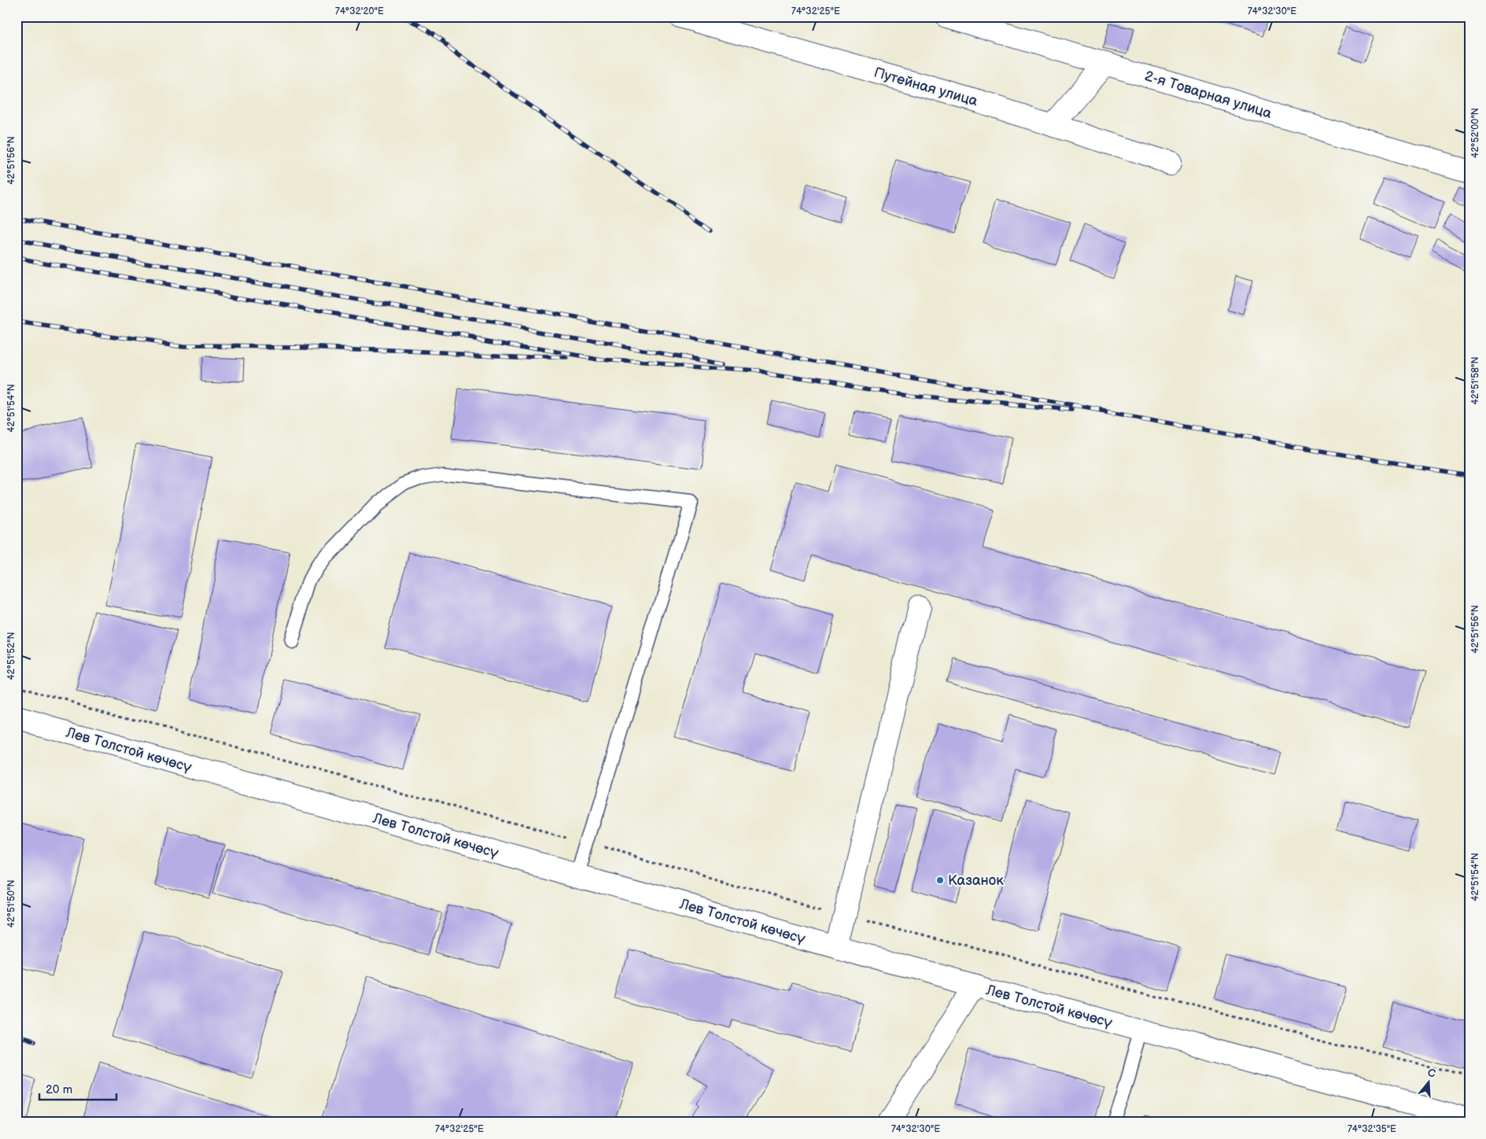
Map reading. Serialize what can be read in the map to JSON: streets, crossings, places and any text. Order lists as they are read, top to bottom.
{
  "streets": {
    "street": ["Путейная улица", "2-я Товарная улица", "Лев Толстой көчөсү"]
  },
  "places": ["Казанок"],
  "scale_bar": "20 m",
  "north": "top",
  "coordinates": [
    "74°32'20\"E",
    "74°32'25\"E",
    "74°32'30\"E",
    "42°52'00\"N",
    "42°51'56\"N",
    "42°51'58\"N",
    "42°51'54\"N",
    "42°51'52\"N",
    "42°51'50\"N",
    "74°32'35\"E"
  ]
}
